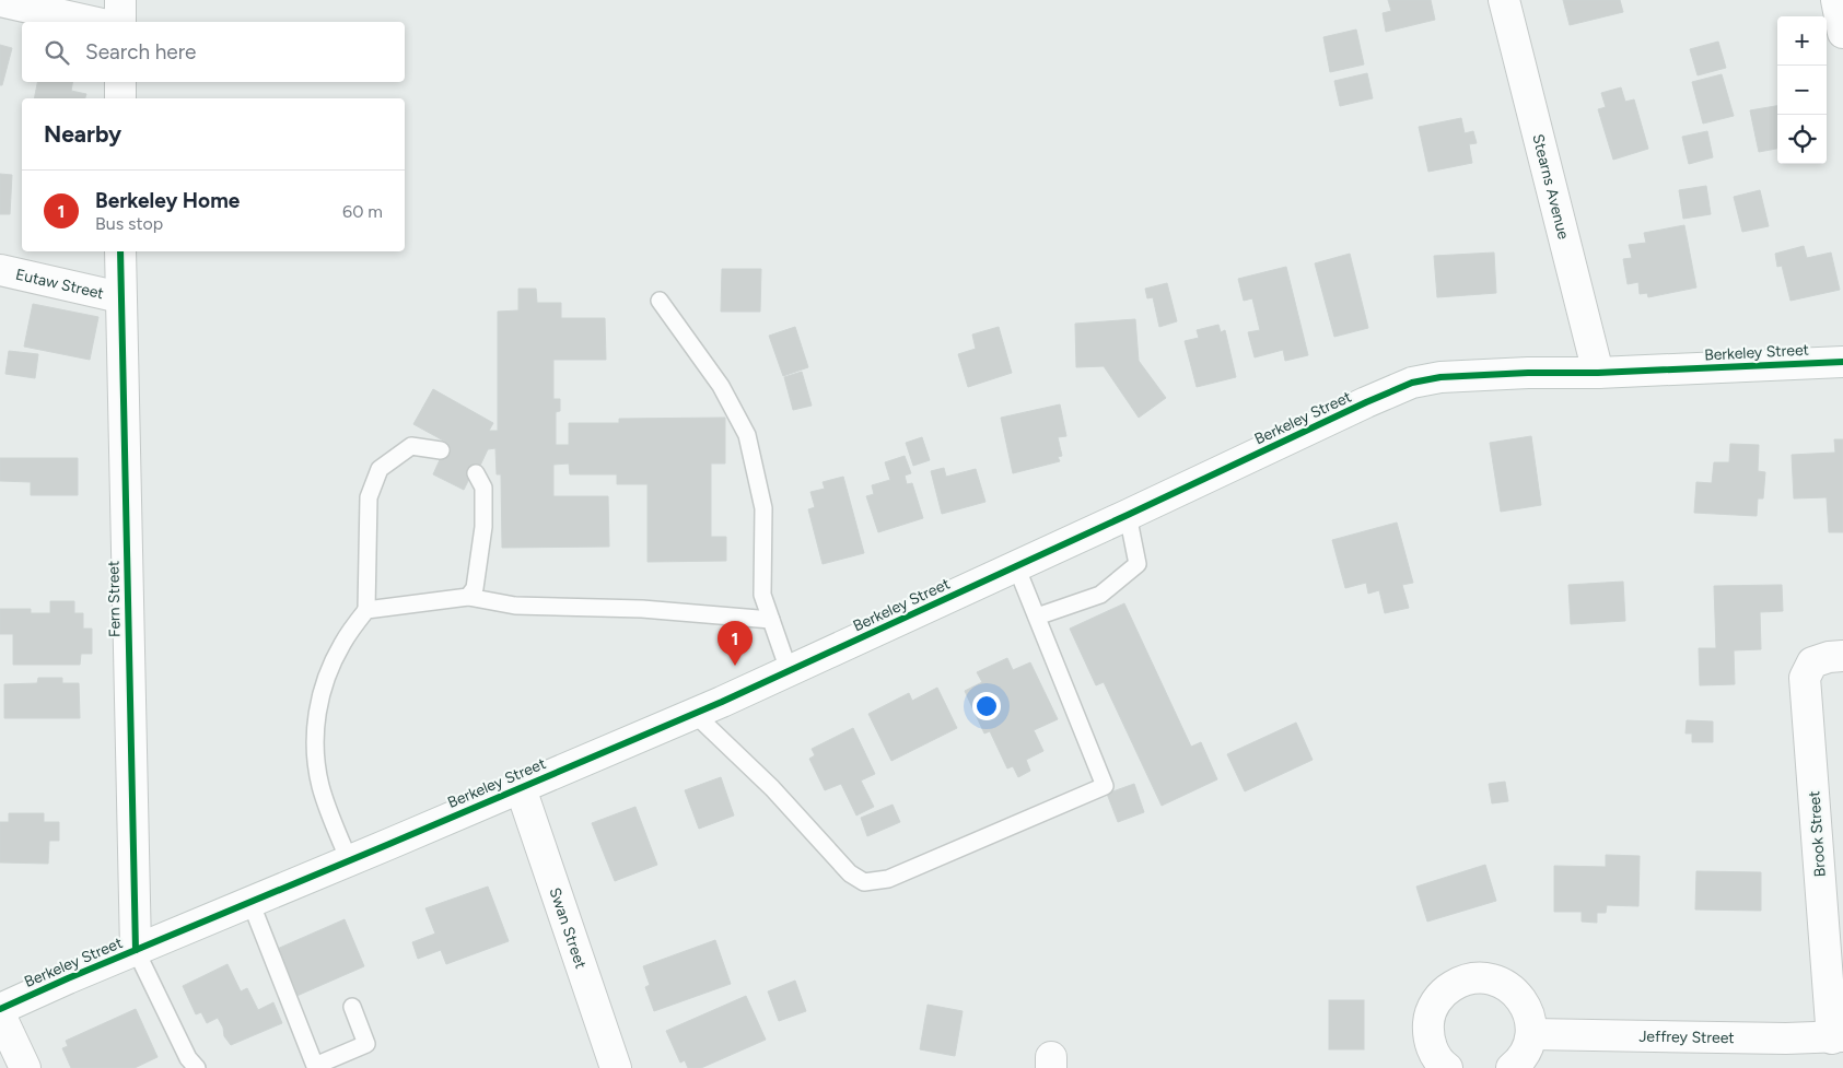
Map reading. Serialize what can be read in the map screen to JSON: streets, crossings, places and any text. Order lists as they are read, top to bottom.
{
  "streets": {
    "street": [
      "Stearns Avenue",
      "Eutaw Street",
      "Berkeley Street",
      "Fern Street",
      "Brook Street",
      "Swan Street",
      "Jeffrey Street"
    ]
  },
  "crossings": [
    ["Stearns Avenue", "Berkeley Street"],
    ["Eutaw Street", "Fern Street"],
    ["Berkeley Street", "Fern Street"],
    ["Berkeley Street", "Swan Street"],
    ["Brook Street", "Jeffrey Street"]
  ],
  "page": {
    "map_buttons": ["+", "−"],
    "search": "Search here",
    "heading": "Nearby",
    "list": [
      {
        "mark": "1",
        "name": "Berkeley Home",
        "note": "Bus stop",
        "value": "60 m"
      }
    ],
    "pins": "1"
  }
}
